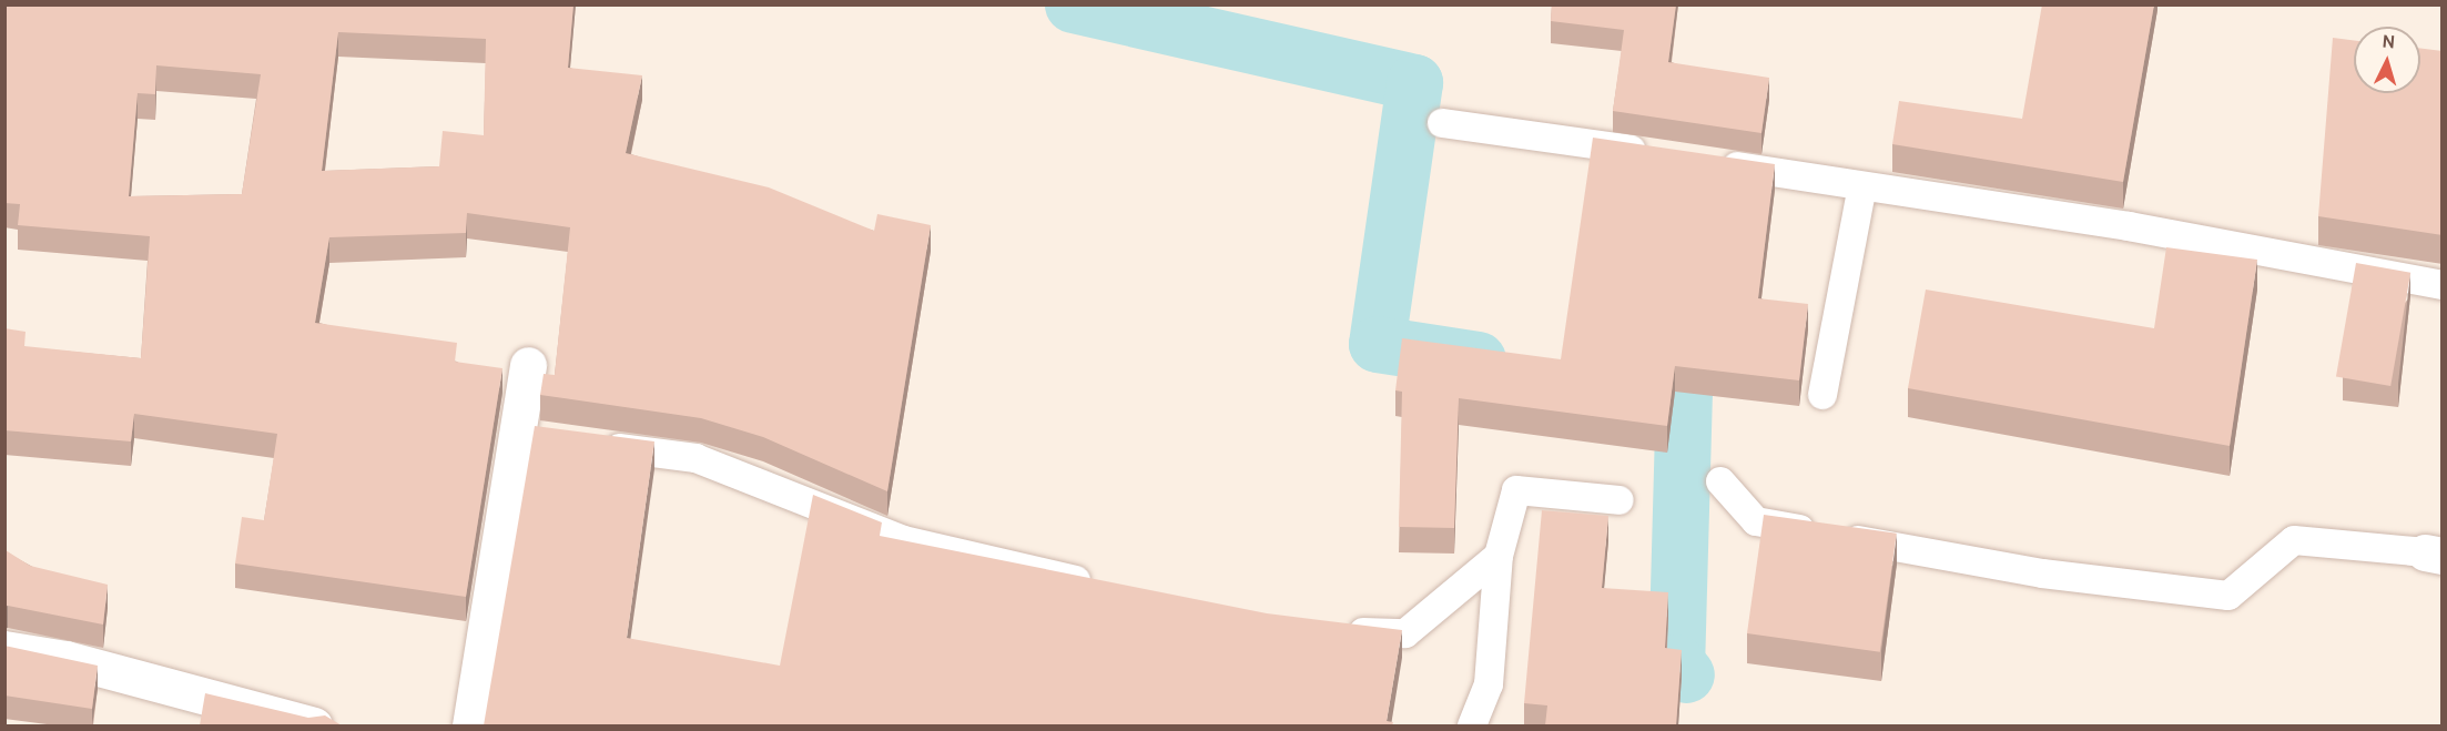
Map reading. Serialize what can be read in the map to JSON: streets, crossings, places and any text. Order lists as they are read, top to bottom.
{
  "north": "top"
}
